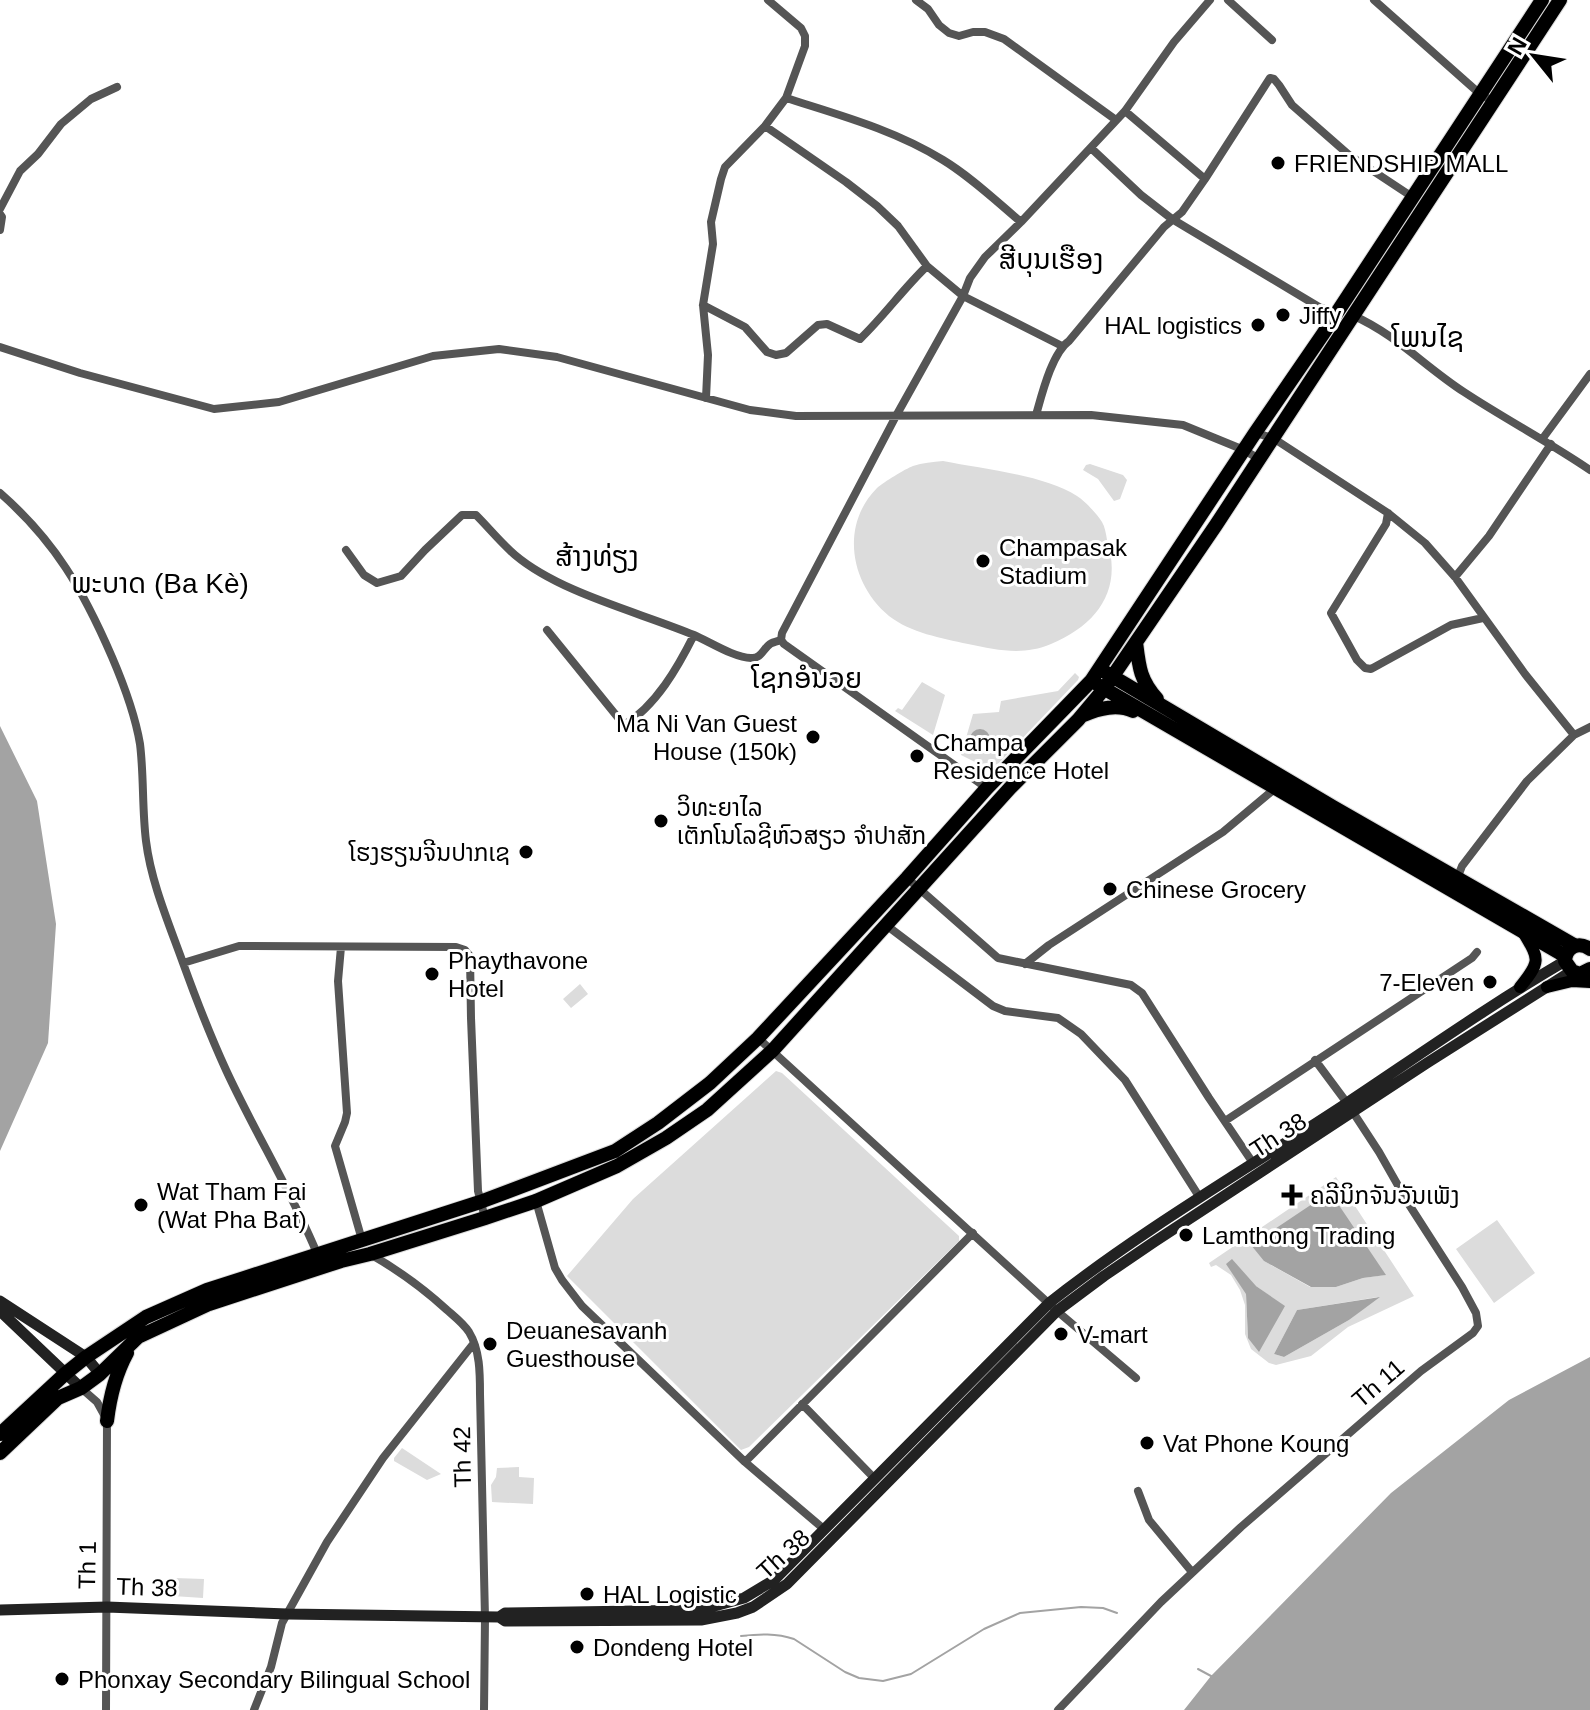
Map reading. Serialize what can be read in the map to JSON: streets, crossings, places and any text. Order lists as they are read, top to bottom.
{
  "streets": {
    "street": [
      "Th 38",
      "Th 11",
      "Th 42",
      "Th 1"
    ]
  },
  "crossings": [
    ["Th 38", "Th 11"],
    ["Th 38", "Th 42"],
    ["Th 38", "Th 1"]
  ],
  "districts": [
    "ສີບຸນເຮືອງ",
    "ໂພນໄຊ",
    "ສ້າງທ່ຽງ",
    "ພະບາດ (Ba Kè)",
    "ໂຊກອໍນວຍ"
  ],
  "places": {
    "other": [
      "FRIENDSHIP MALL",
      "Jiffy",
      "HAL logistics",
      "Champasak Stadium",
      "Ma Ni Van Guest House (150k)",
      "Champa Residence Hotel",
      "ວິທະຍາໄລ ເຕັກໂນໂລຊີຫົວສຽວ ຈຳປາສັກ",
      "ໂຮງຮຽນຈີນປາກເຊ",
      "Chinese Grocery",
      "Phaythavone Hotel",
      "7-Eleven",
      "Wat Tham Fai (Wat Pha Bat)",
      "Lamthong Trading",
      "V-mart",
      "Deuanesavanh Guesthouse",
      "Vat Phone Koung",
      "HAL Logistic",
      "Dondeng Hotel",
      "Phonxay Secondary Bilingual School"
    ],
    "health": ["ຄລີນິກຈັນວັນເພັງ"]
  },
  "north": "top left"
}
